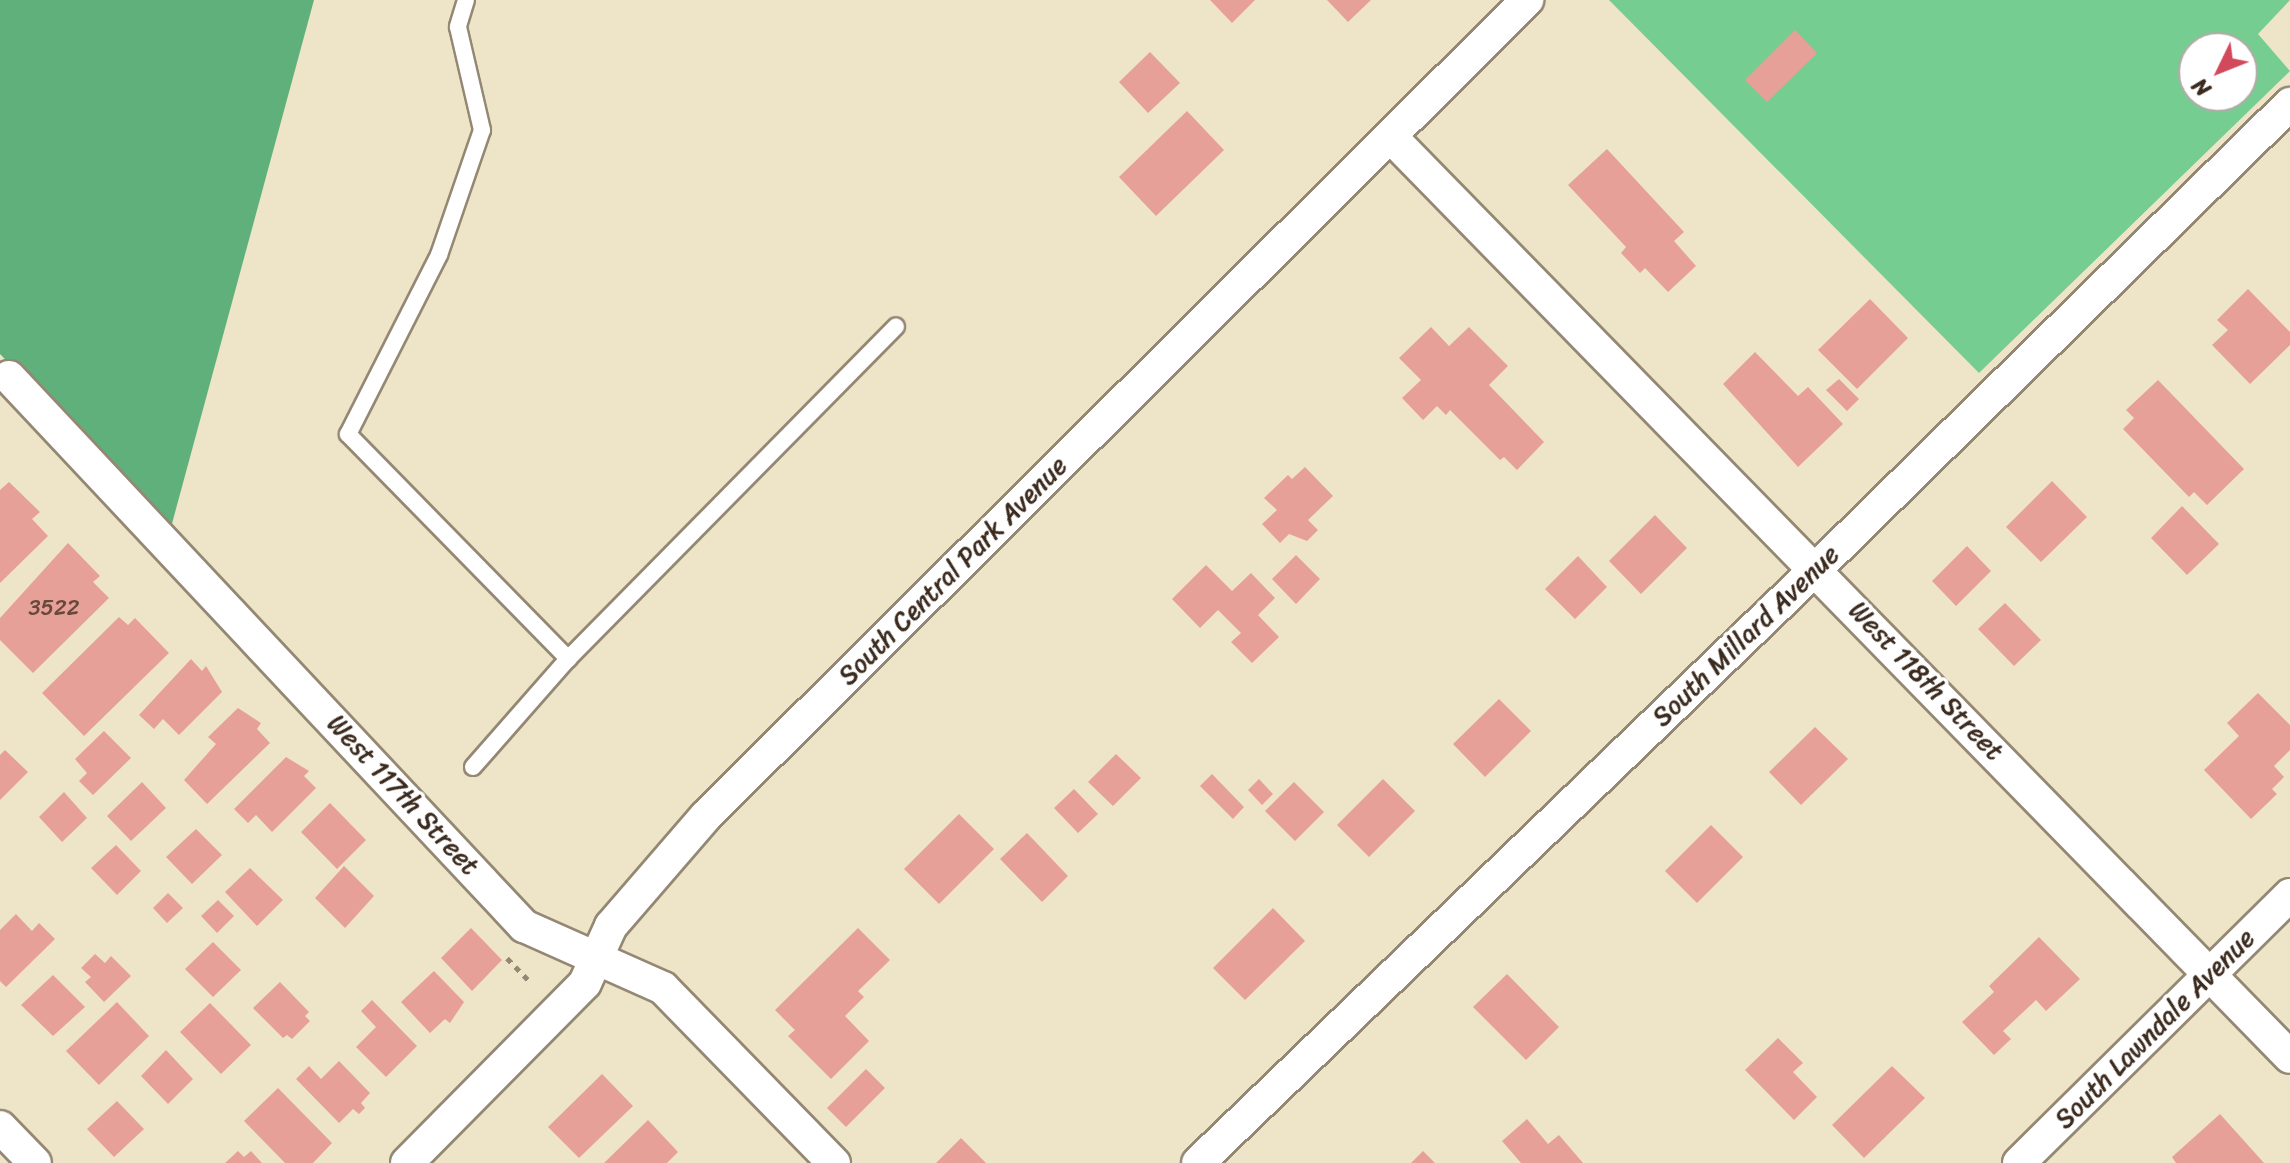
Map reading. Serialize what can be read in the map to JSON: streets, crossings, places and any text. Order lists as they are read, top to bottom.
{
  "streets": {
    "street": [
      "South Central Park Avenue",
      "South Millard Avenue",
      "West 118th Street",
      "West 117th Street",
      "South Lawndale Avenue"
    ]
  },
  "crossings": [
    ["South Central Park Avenue", "West 118th Street"],
    ["South Central Park Avenue", "West 117th Street"],
    ["South Millard Avenue", "West 118th Street"],
    ["West 118th Street", "South Lawndale Avenue"]
  ],
  "house_numbers": ["3522"],
  "north": "bottom left"
}
